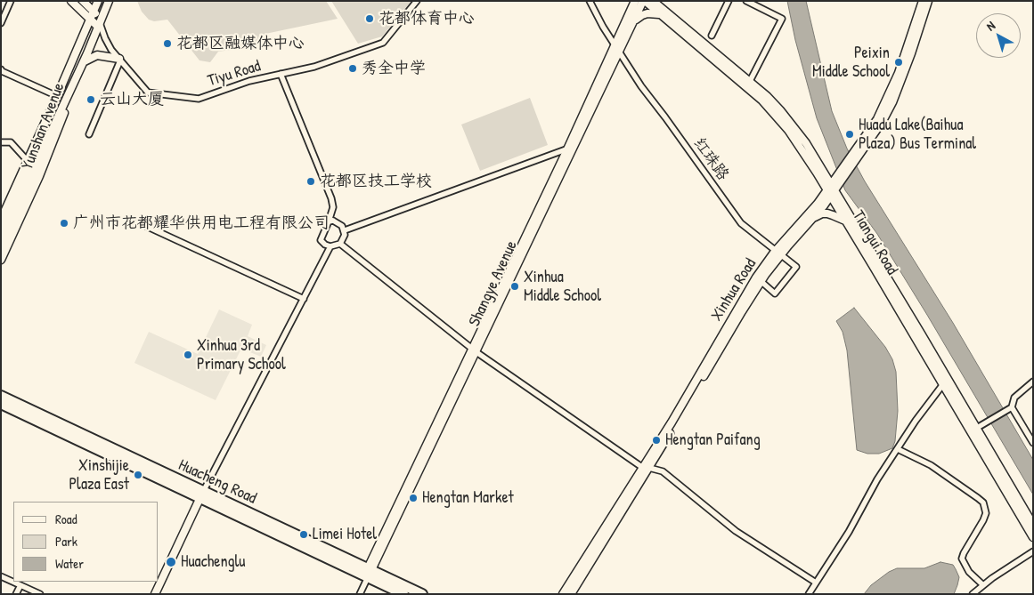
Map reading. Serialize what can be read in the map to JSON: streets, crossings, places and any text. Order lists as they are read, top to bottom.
{
  "streets": {
    "highway": ["Huacheng Road"],
    "main road": [
      "Yunshan Avenue",
      "Tiangui Road",
      "Shangye Avenue",
      "Xinhua Road"
    ],
    "street": ["Tiyu Road", "红珠路"]
  },
  "crossings": [
    ["Tiyu Road", "Yunshan Avenue"],
    ["红珠路", "Shangye Avenue"],
    ["红珠路", "Xinhua Road"],
    ["Tiangui Road", "Shangye Avenue"],
    ["Tiangui Road", "Xinhua Road"],
    ["Shangye Avenue", "Huacheng Road"]
  ],
  "places": [
    "花都体育中心",
    "花都区融媒体中心",
    "Peixin Middle School",
    "秀全中学",
    "云山大厦",
    "Huadu Lake(Baihua Plaza) Bus Terminal",
    "花都区技工学校",
    "广州市花都耀华供用电工程有限公司",
    "Xinhua Middle School",
    "Xinhua 3rd Primary School",
    "Hengtan Paifang",
    "Xinshijie Plaza East",
    "Hengtan Market",
    "Limei Hotel",
    "Huachenglu"
  ],
  "legend": ["Road", "Park", "Water"],
  "north": "top left"
}
